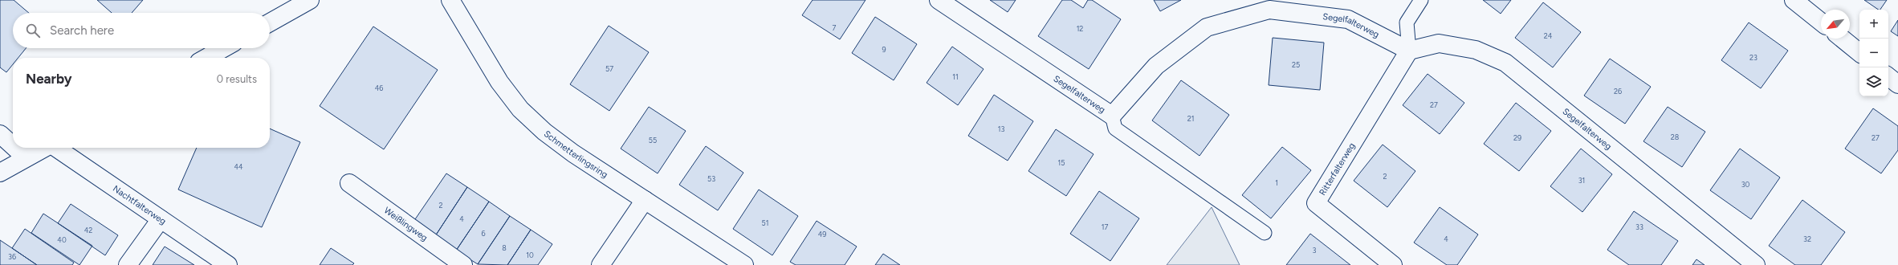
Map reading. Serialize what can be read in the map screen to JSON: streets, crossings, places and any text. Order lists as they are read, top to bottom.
{
  "streets": {
    "street": [
      "Segelfalterweg",
      "Schmetterlingsring",
      "Ritterfalterweg",
      "Nachtfalterweg",
      "Weißlingweg"
    ]
  },
  "crossings": [
    ["Segelfalterweg", "Ritterfalterweg"]
  ],
  "house_numbers": [
    "7",
    "12",
    "24",
    "9",
    "23",
    "25",
    "57",
    "11",
    "46",
    "26",
    "27",
    "21",
    "13",
    "28",
    "29",
    "27",
    "55",
    "15",
    "44",
    "2",
    "53",
    "31",
    "1",
    "30",
    "2",
    "4",
    "51",
    "17",
    "33",
    "42",
    "6",
    "49",
    "4",
    "32",
    "40",
    "8",
    "3",
    "10",
    "36"
  ],
  "north": "bottom left",
  "page": {
    "map_buttons": ["+", "−"],
    "search": "Search here",
    "heading": ["Nearby", "0 results"]
  }
}
